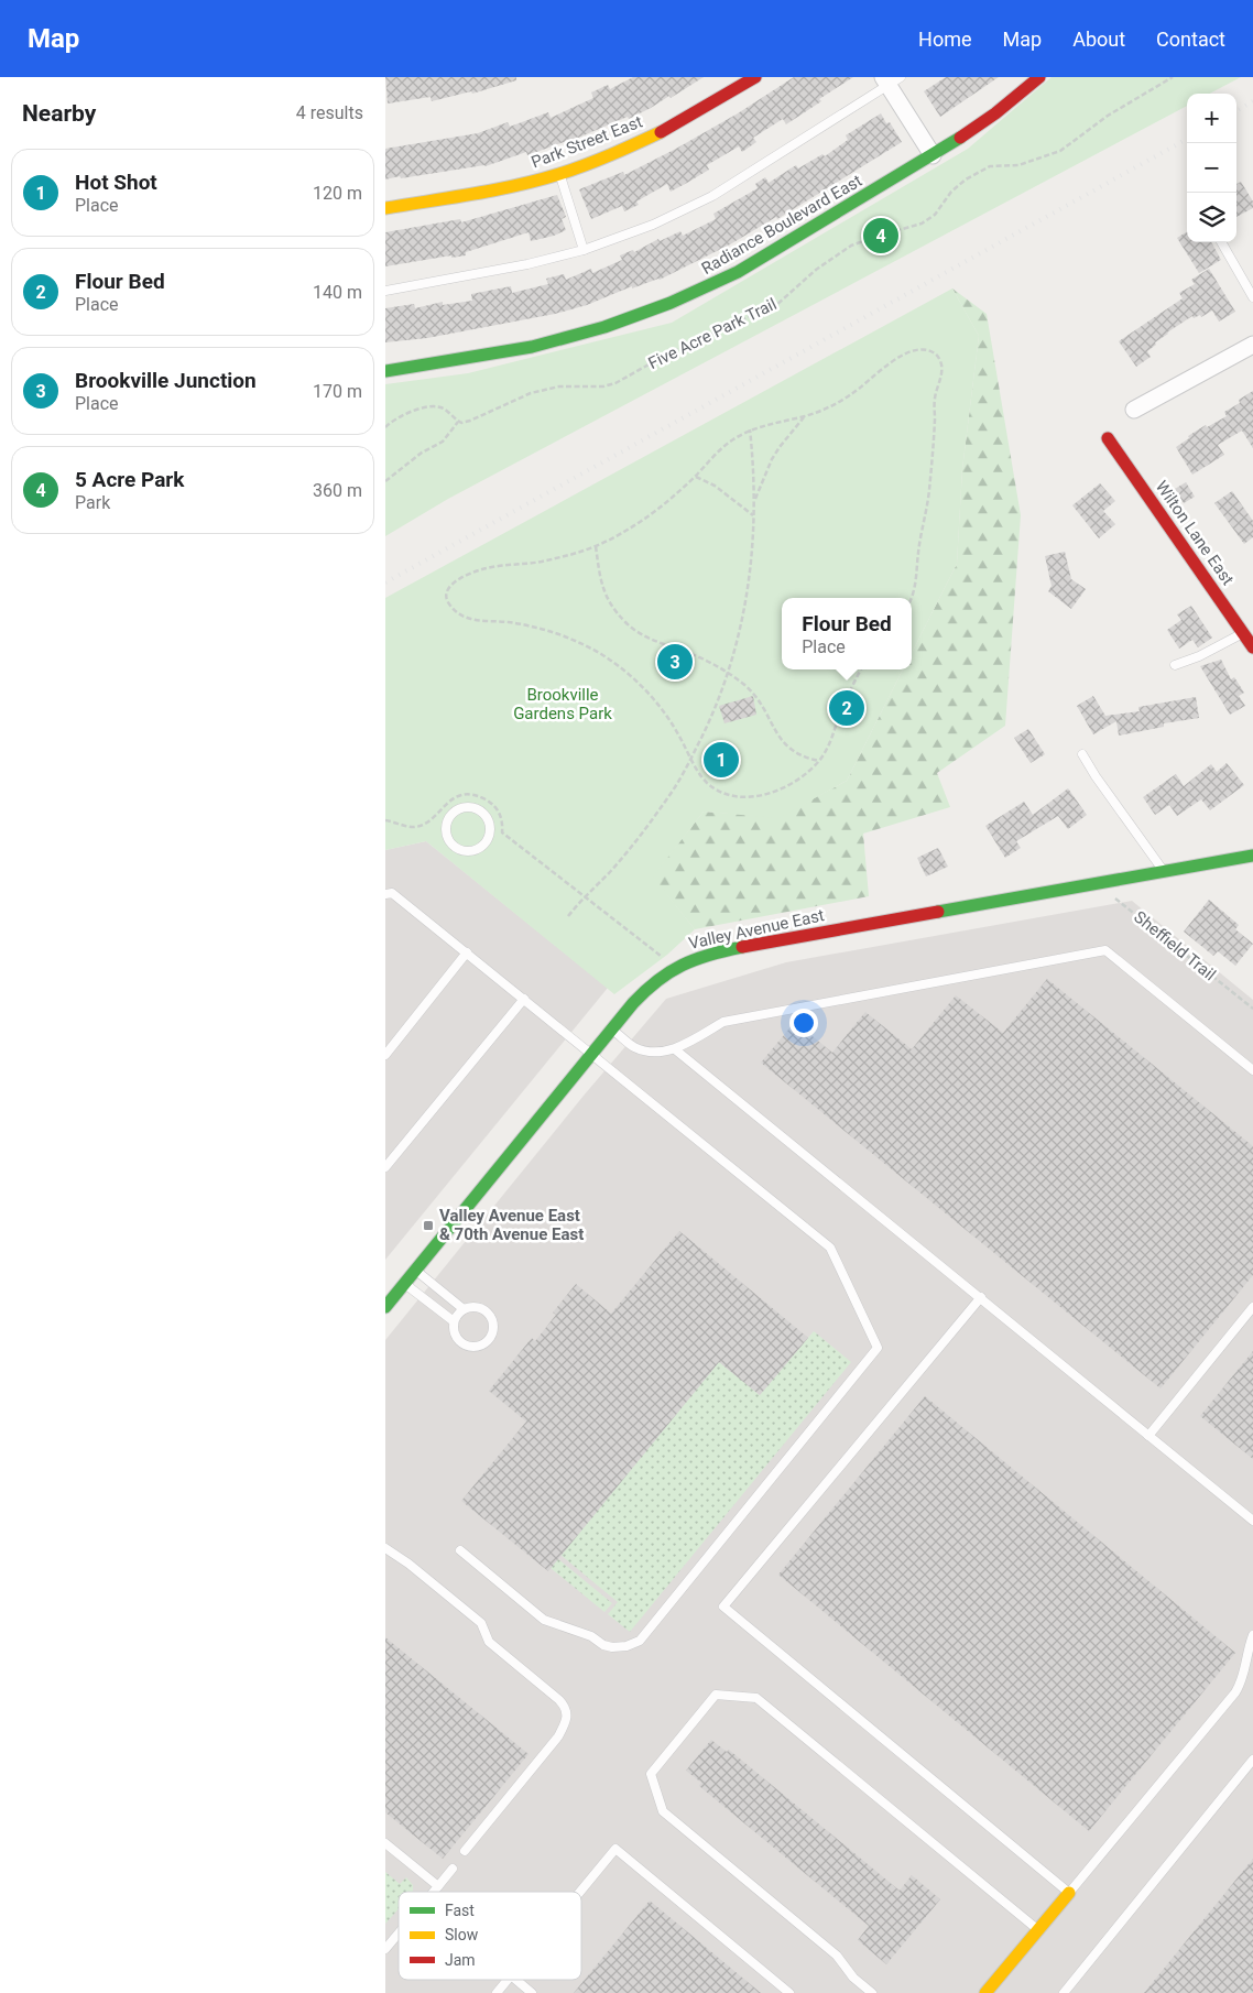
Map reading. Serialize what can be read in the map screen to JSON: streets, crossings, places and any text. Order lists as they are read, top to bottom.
{
  "streets": {
    "street": [
      "Park Street East",
      "Radiance Boulevard East",
      "Wilton Lane East",
      "Valley Avenue East"
    ],
    "path": ["Five Acre Park Trail", "Sheffield Trail"]
  },
  "crossings": [
    ["Valley Avenue East", "Sheffield Trail"]
  ],
  "parks": ["Brookville Gardens Park"],
  "places": {
    "transit": ["Valley Avenue East & 70th Avenue East"]
  },
  "legend": ["Fast", "Slow", "Jam"],
  "page": {
    "header": "Map",
    "nav": [
      "Home",
      "Map",
      "About",
      "Contact"
    ],
    "heading": ["Nearby", "4 results"],
    "map_buttons": ["+", "−"],
    "list": [
      {
        "mark": "1",
        "name": "Hot Shot",
        "note": "Place",
        "value": "120 m"
      },
      {
        "mark": "2",
        "name": "Flour Bed",
        "note": "Place",
        "value": "140 m"
      },
      {
        "mark": "3",
        "name": "Brookville Junction",
        "note": "Place",
        "value": "170 m"
      },
      {
        "mark": "4",
        "name": "5 Acre Park",
        "note": "Park",
        "value": "360 m"
      }
    ],
    "pins": [
      "4",
      "3",
      "2",
      "1"
    ],
    "popup": ["Flour Bed", "Place"]
  }
}
